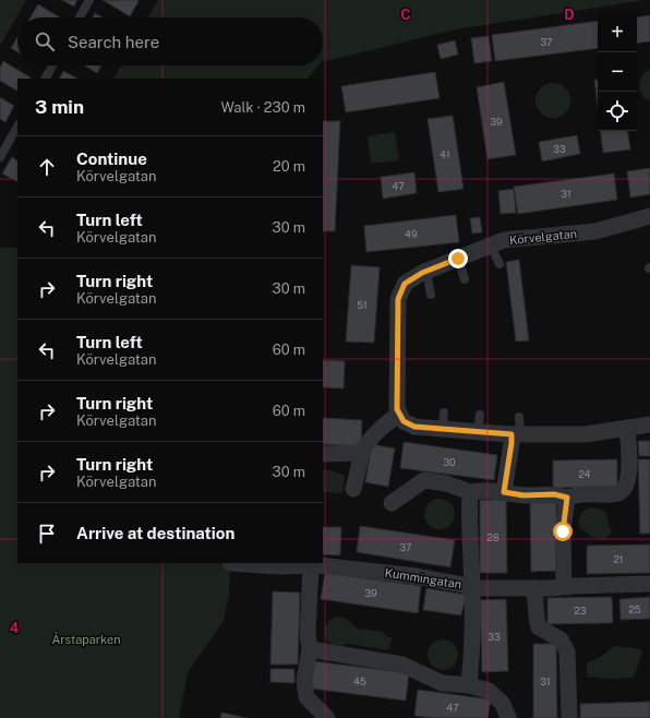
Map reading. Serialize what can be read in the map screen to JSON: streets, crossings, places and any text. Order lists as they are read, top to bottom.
{
  "streets": {
    "street": ["Körvelgatan", "Kummingatan"]
  },
  "parks": ["Årstaparken"],
  "house_numbers": [
    "37",
    "39",
    "33",
    "41",
    "47",
    "31",
    "49",
    "51",
    "30",
    "24",
    "28",
    "37",
    "21",
    "39",
    "25",
    "23",
    "33",
    "45",
    "31",
    "47"
  ],
  "page": {
    "map_buttons": ["+", "−"],
    "search": "Search here",
    "heading": ["3 min", "Walk · 230 m"],
    "list": [
      ["Continue", "Körvelgatan", "20 m"],
      ["Turn left", "Körvelgatan", "30 m"],
      ["Turn right", "Körvelgatan", "30 m"],
      ["Turn left", "Körvelgatan", "60 m"],
      ["Turn right", "Körvelgatan", "60 m"],
      ["Turn right", "Körvelgatan", "30 m"],
      "Arrive at destination"
    ]
  },
  "grid": {
    "columns": ["C", "D"],
    "rows": ["4"]
  }
}
